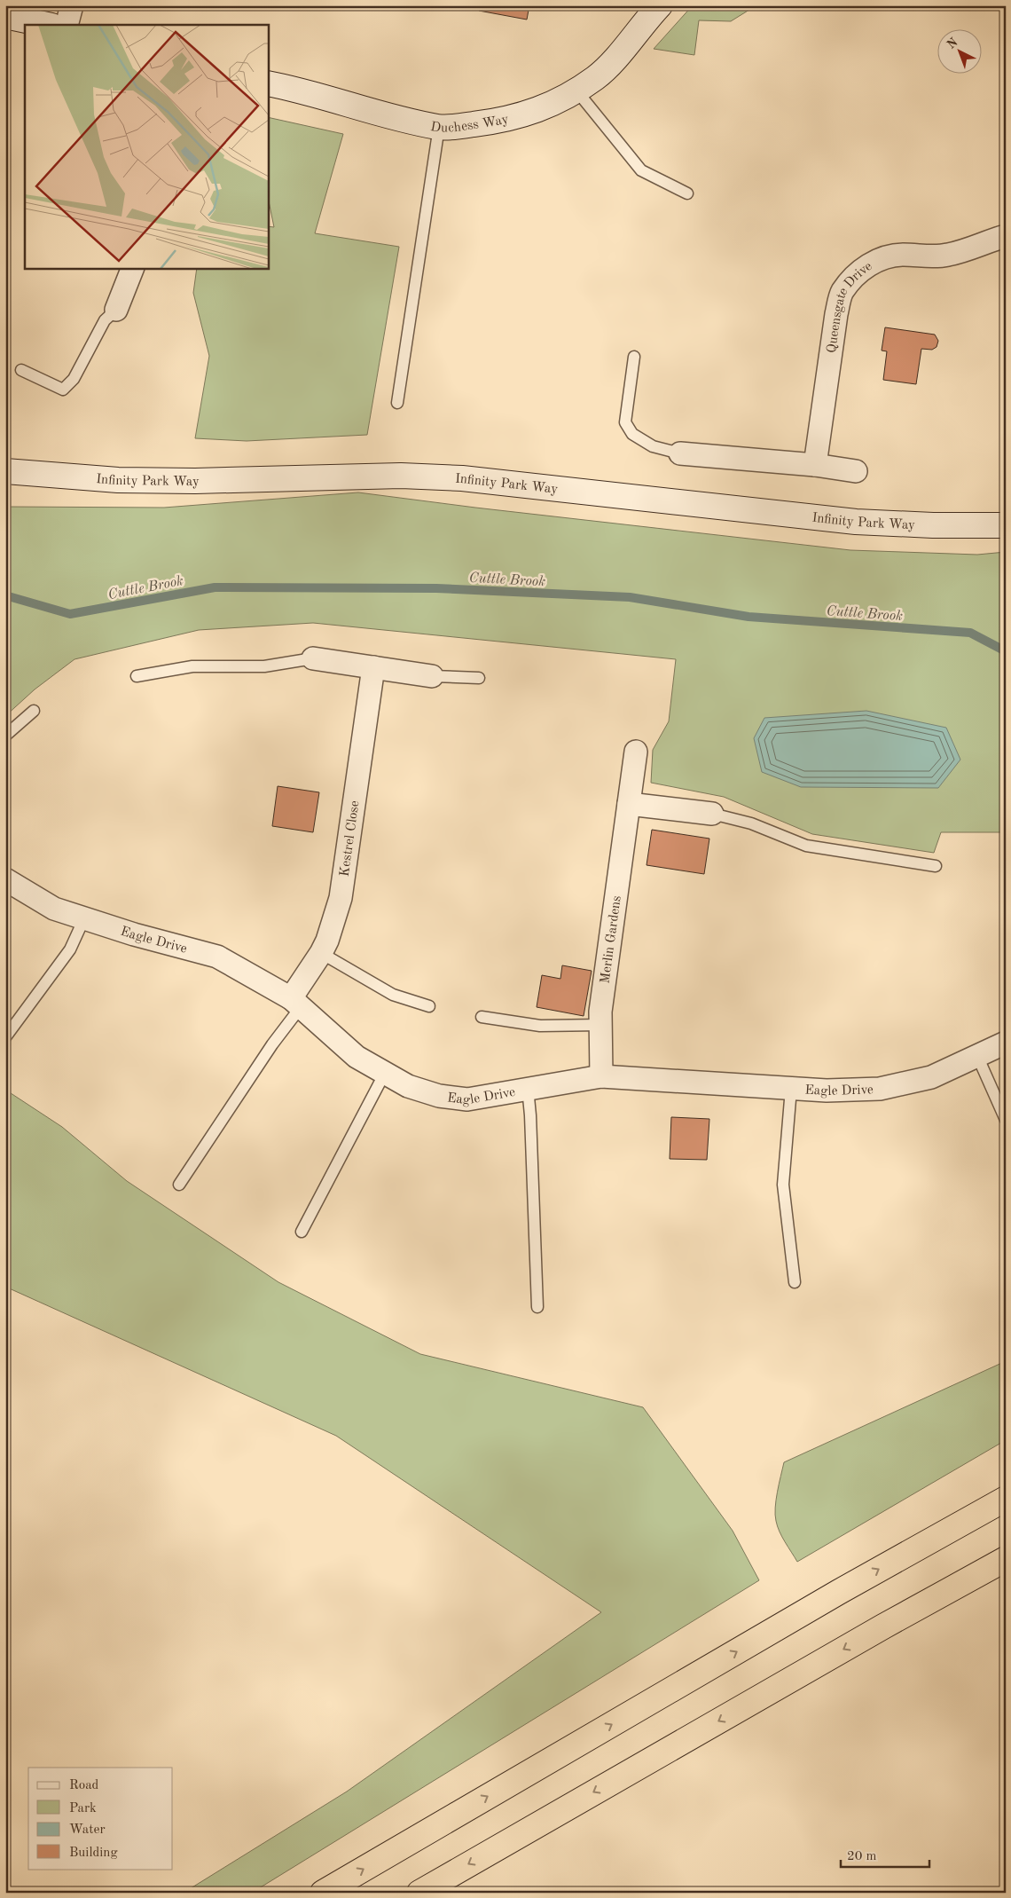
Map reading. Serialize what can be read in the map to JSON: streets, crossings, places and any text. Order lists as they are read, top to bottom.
{
  "streets": {
    "street": [
      "Duchess Way",
      "Queensgate Drive",
      "Infinity Park Way",
      "Kestrel Close",
      "Eagle Drive",
      "Merlin Gardens"
    ]
  },
  "crossings": [
    ["Kestrel Close", "Eagle Drive"],
    ["Eagle Drive", "Merlin Gardens"]
  ],
  "water": ["Cuttle Brook"],
  "legend": [
    "Road",
    "Park",
    "Water",
    "Building"
  ],
  "scale_bar": "20 m",
  "north": "top left"
}
